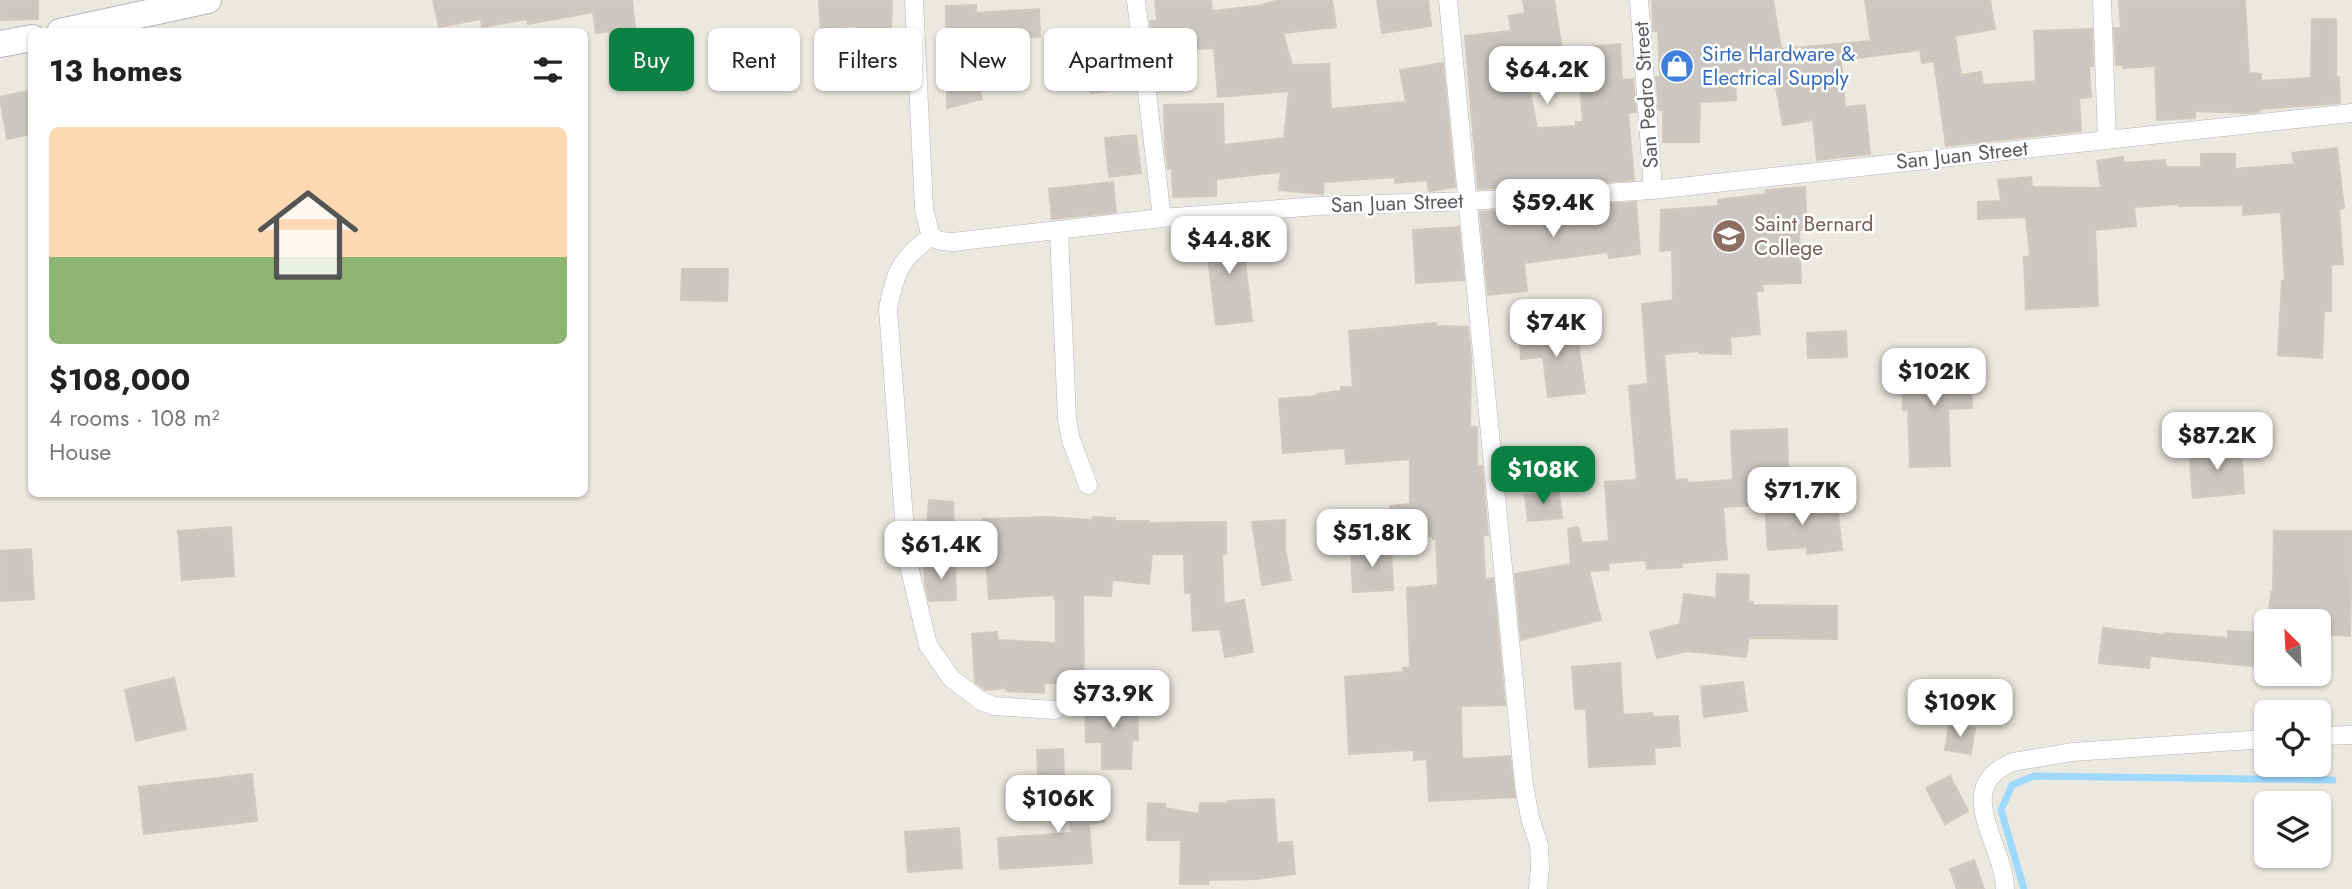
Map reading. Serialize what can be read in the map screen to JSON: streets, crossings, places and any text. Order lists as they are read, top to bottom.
{
  "streets": {
    "street": ["San Pedro Street", "San Juan Street"]
  },
  "crossings": [
    ["San Pedro Street", "San Juan Street"]
  ],
  "places": {
    "shop": ["Sirte Hardware & Electrical Supply"],
    "school or university": ["Saint Bernard College"]
  },
  "north": "top left",
  "page": {
    "chip": [
      "Buy",
      "Rent",
      "Filters",
      "New",
      "Apartment"
    ],
    "heading": "13 homes",
    "price": [
      "$64.2K",
      "$59.4K",
      "$44.8K",
      "$74K",
      "$102K",
      "$87.2K",
      "$108K",
      "$71.7K",
      "$51.8K",
      "$61.4K",
      "$73.9K",
      "$109K",
      "$106K"
    ],
    "list": [
      {
        "name": "$108,000",
        "note": "4 rooms · 108 m² · House"
      }
    ]
  }
}
